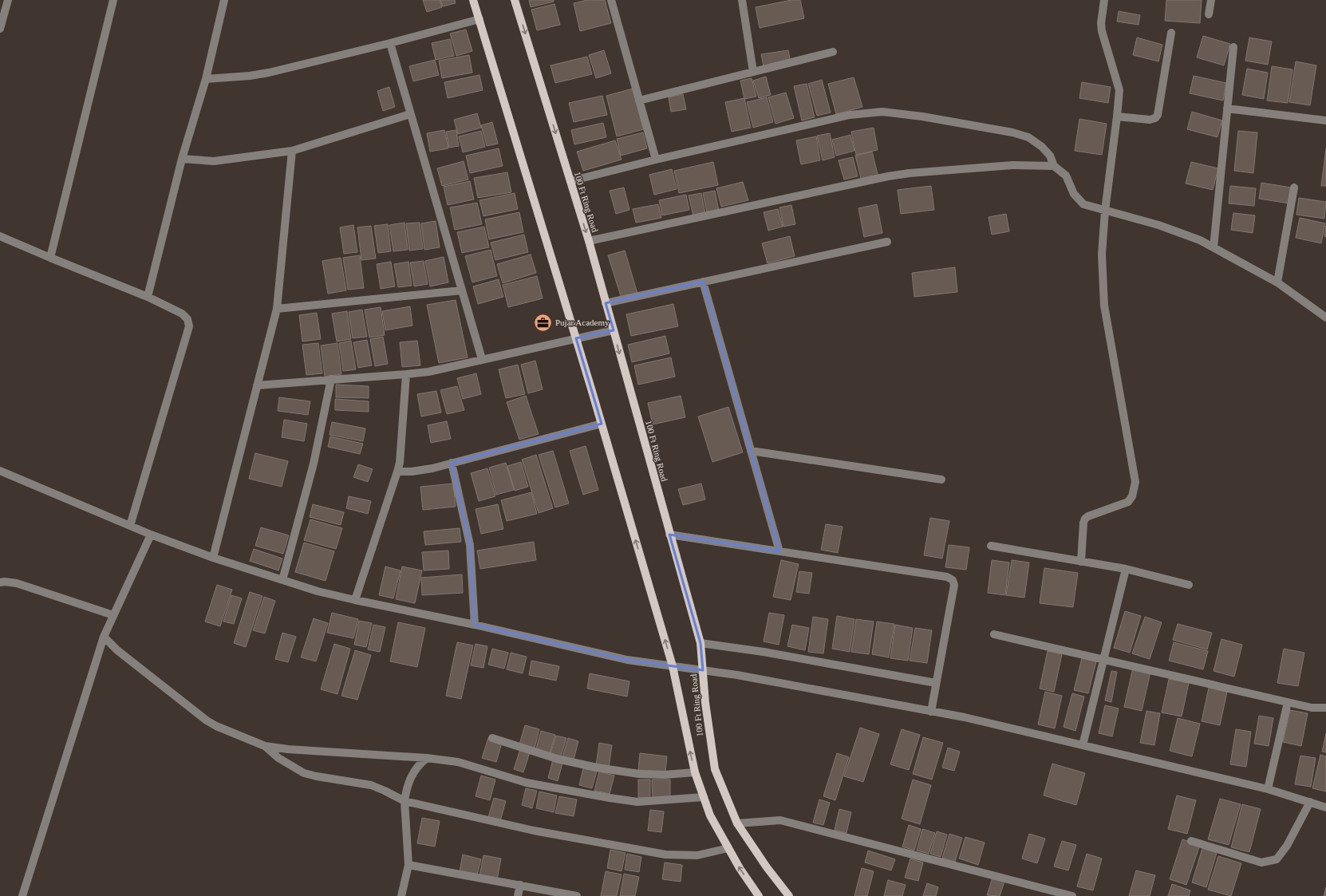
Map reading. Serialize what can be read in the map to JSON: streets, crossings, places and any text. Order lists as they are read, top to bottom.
{
  "streets": {
    "main road": ["100 Ft Ring Road"]
  },
  "places": {
    "office": ["Pujar Academy"]
  }
}
